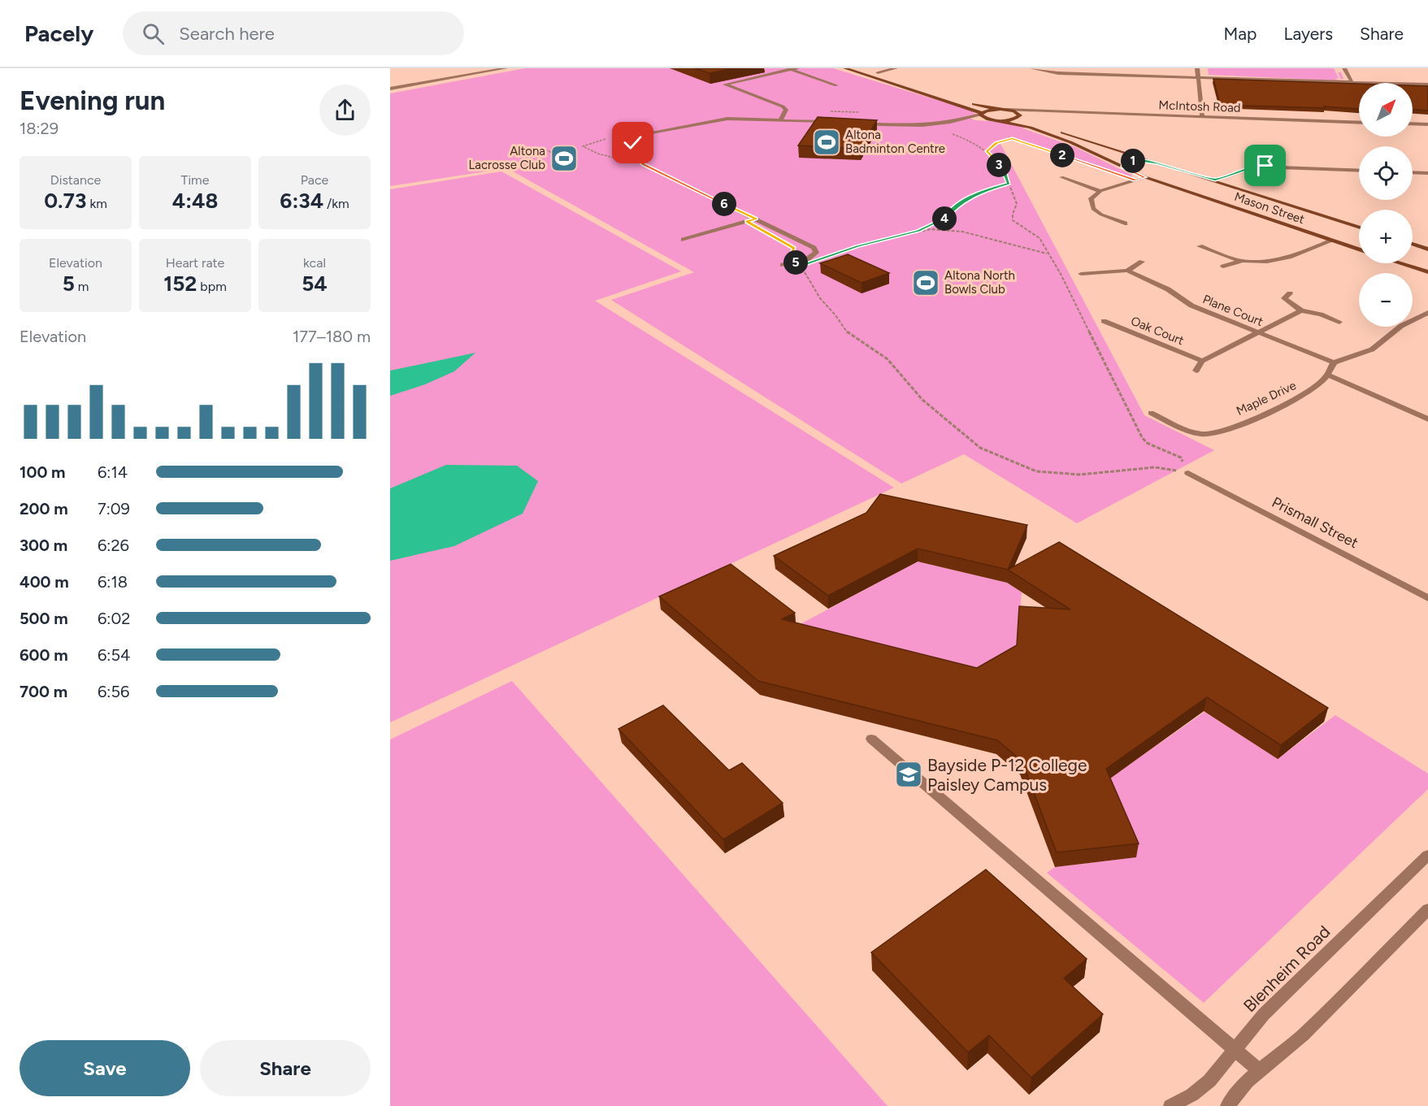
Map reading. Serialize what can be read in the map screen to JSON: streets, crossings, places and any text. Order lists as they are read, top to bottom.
{
  "streets": {
    "street": [
      "McIntosh Road",
      "Mason Street",
      "Plane Court",
      "Oak Court",
      "Maple Drive",
      "Prismall Street",
      "Blenheim Road"
    ]
  },
  "crossings": [
    ["McIntosh Road", "Mason Street"],
    ["Plane Court", "Maple Drive"]
  ],
  "places": {
    "sports": ["Altona Badminton Centre", "Altona Lacrosse Club", "Altona North Bowls Club"],
    "school or university": ["Bayside P-12 College Paisley Campus"]
  },
  "north": "top right",
  "page": {
    "header": "Pacely",
    "search": "Search here",
    "nav": ["Map", "Layers", "Share"],
    "heading": ["Evening run", "18:29"],
    "map_buttons": ["+", "−"],
    "pins": [
      "2",
      "1",
      "3",
      "6",
      "4",
      "5"
    ],
    "stats": [
      ["Distance", "0.73 km"],
      ["Time", "4:48"],
      ["Pace", "6:34 /km"],
      ["Elevation", "5 m"],
      ["Heart rate", "152 bpm"],
      ["kcal", "54"]
    ],
    "chart": ["Elevation", "177–180 m"],
    "list": [
      {
        "name": "100 m",
        "note": "6:14"
      },
      {
        "name": "200 m",
        "note": "7:09"
      },
      {
        "name": "300 m",
        "note": "6:26"
      },
      {
        "name": "400 m",
        "note": "6:18"
      },
      {
        "name": "500 m",
        "note": "6:02"
      },
      {
        "name": "600 m",
        "note": "6:54"
      },
      {
        "name": "700 m",
        "note": "6:56"
      }
    ],
    "buttons": ["Save", "Share"]
  }
}
